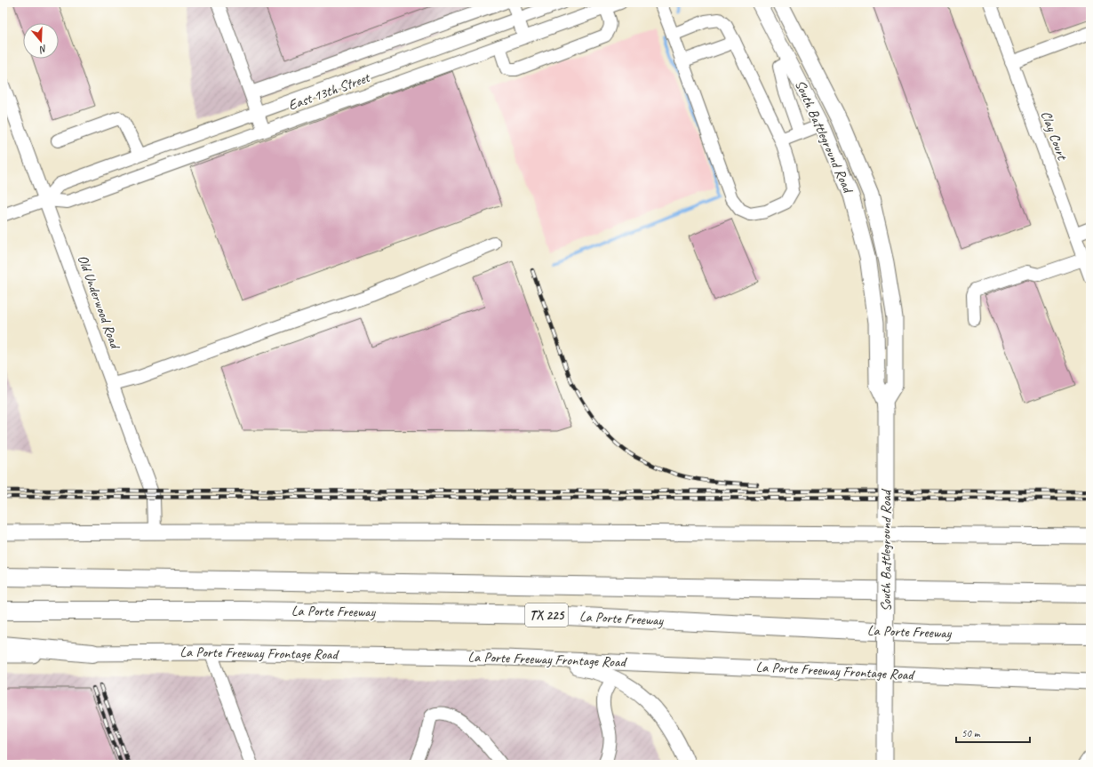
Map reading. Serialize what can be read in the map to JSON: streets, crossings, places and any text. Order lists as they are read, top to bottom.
{
  "streets": {
    "highway": ["La Porte Freeway", "TX 225"],
    "main road": ["South Battleground Road", "La Porte Freeway Frontage Road"],
    "street": ["East 13th Street", "Clay Court", "Old Underwood Road"]
  },
  "crossings": [
    ["East 13th Street", "Old Underwood Road"]
  ],
  "scale_bar": "50 m",
  "north": "bottom"
}
